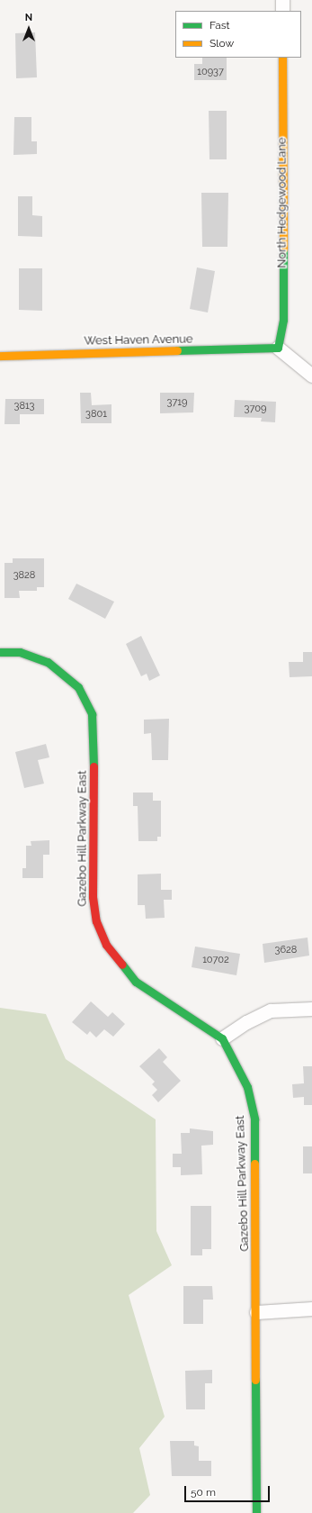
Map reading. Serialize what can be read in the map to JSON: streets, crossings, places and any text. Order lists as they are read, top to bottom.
{
  "streets": {
    "street": ["North Hedgewood Lane", "West Haven Avenue", "Gazebo Hill Parkway East"]
  },
  "crossings": [
    ["North Hedgewood Lane", "West Haven Avenue"]
  ],
  "house_numbers": [
    "10937",
    "3719",
    "3813",
    "3709",
    "3801",
    "3828",
    "3628",
    "10702"
  ],
  "legend": ["Fast", "Slow"],
  "scale_bar": "50 m",
  "north": "top"
}
